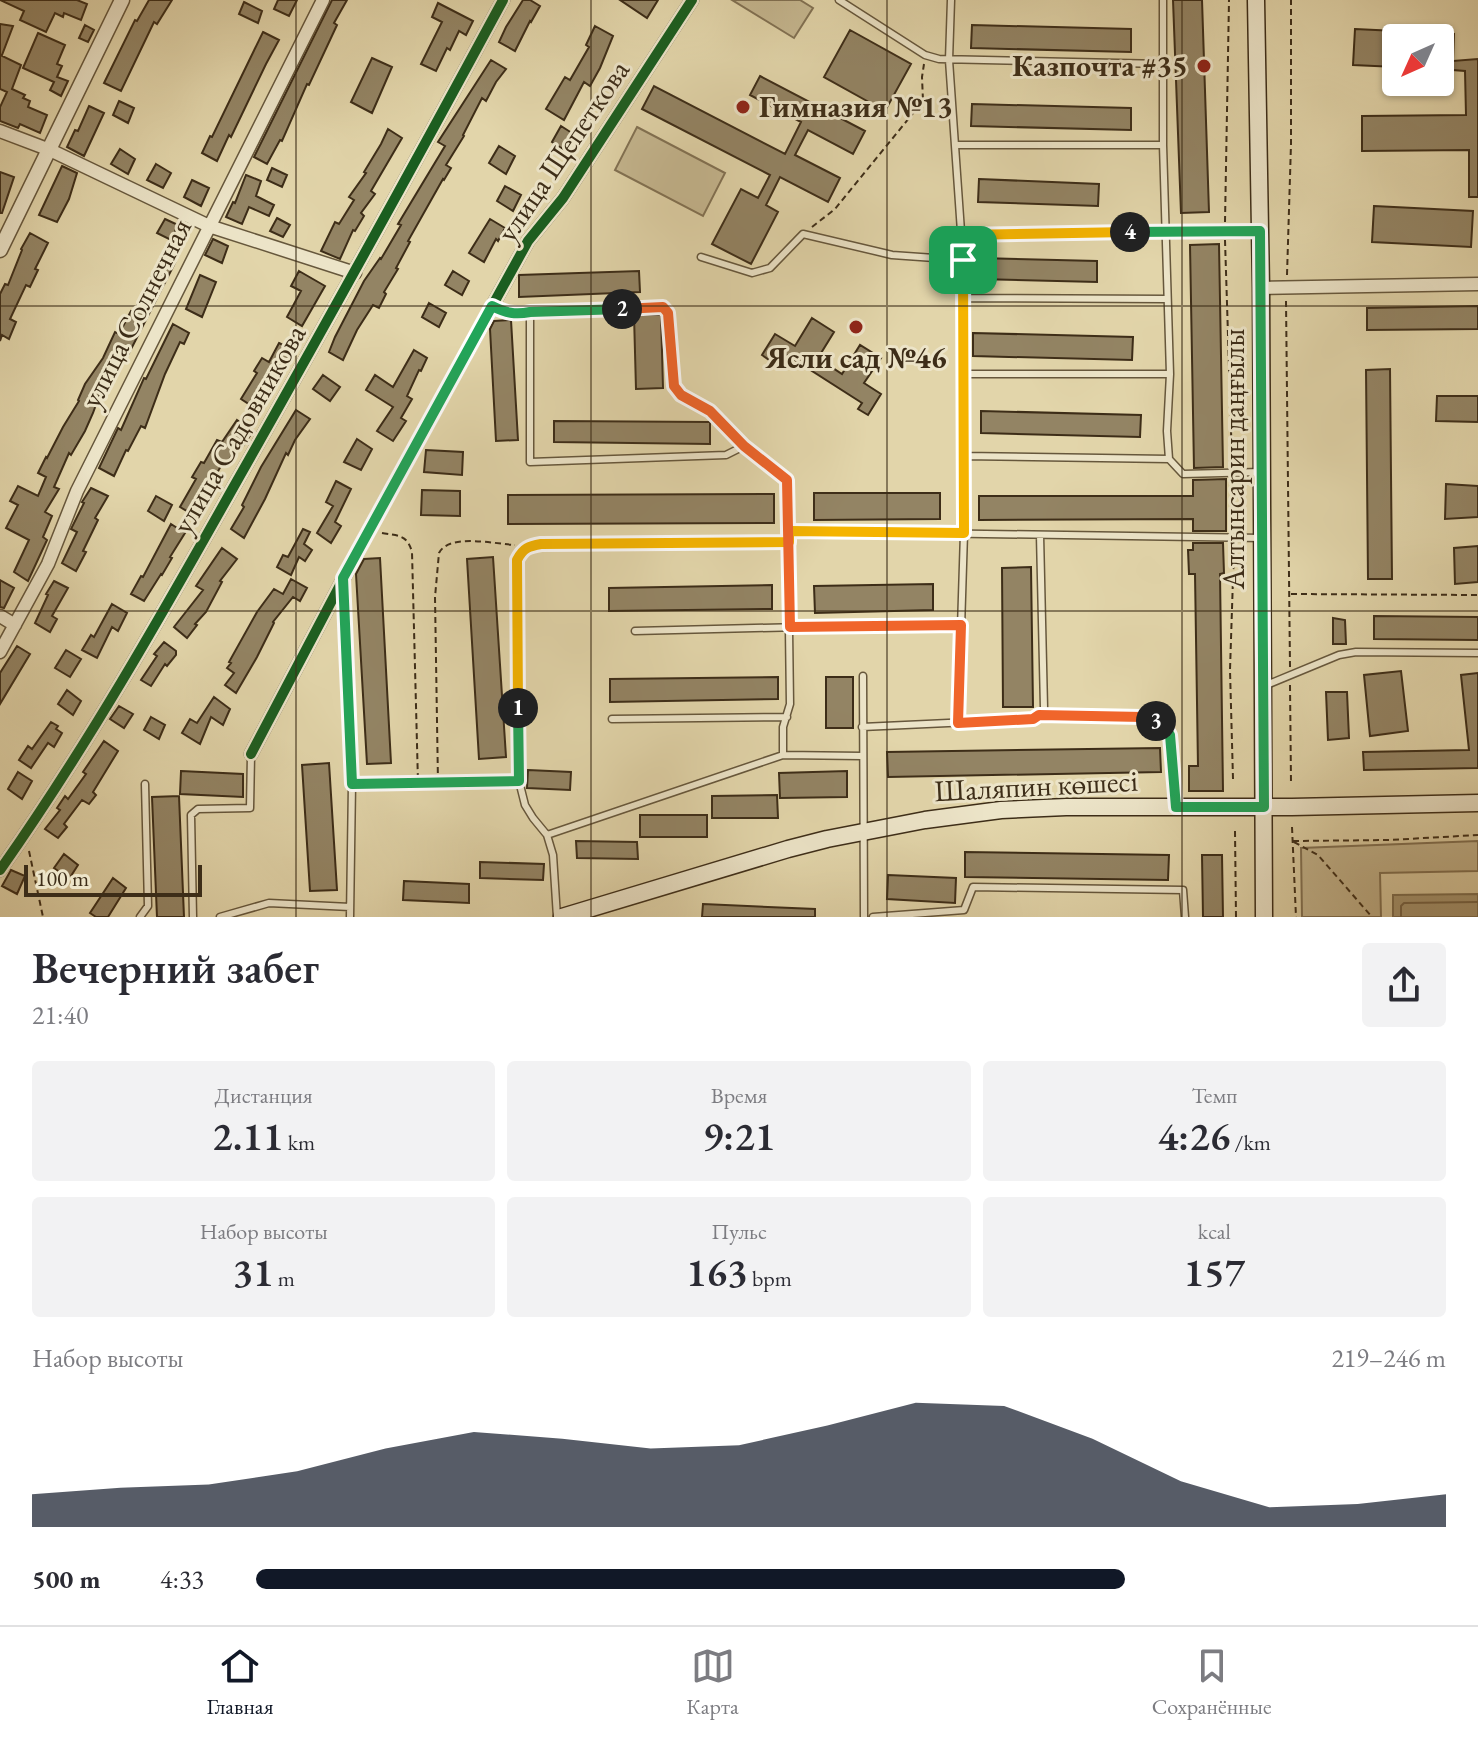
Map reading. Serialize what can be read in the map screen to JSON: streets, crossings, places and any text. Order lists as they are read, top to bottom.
{
  "streets": {
    "main road": ["Алтынсарин даңғылы", "Шаляпин көшесі"],
    "street": ["улица Щепеткова", "улица Солнечная", "улица Садовникова"]
  },
  "crossings": [
    ["Алтынсарин даңғылы", "Шаляпин көшесі"]
  ],
  "places": ["Казпочта #35", "Гимназия №13", "Ясли сад №46"],
  "scale_bar": "100 m",
  "north": "bottom left",
  "page": {
    "pins": [
      "4",
      "2",
      "1",
      "3"
    ],
    "scale": "100 m",
    "heading": ["Вечерний забег", "21:40"],
    "stats": [
      ["Дистанция", "2.11 km"],
      ["Время", "9:21"],
      ["Темп", "4:26 /km"],
      ["Набор высоты", "31 m"],
      ["Пульс", "163 bpm"],
      ["kcal", "157"]
    ],
    "chart": ["Набор высоты", "219–246 m"],
    "list": [
      {
        "name": "500 m",
        "note": "4:33"
      }
    ],
    "tabs": ["Главная", "Карта", "Сохранённые"]
  }
}
